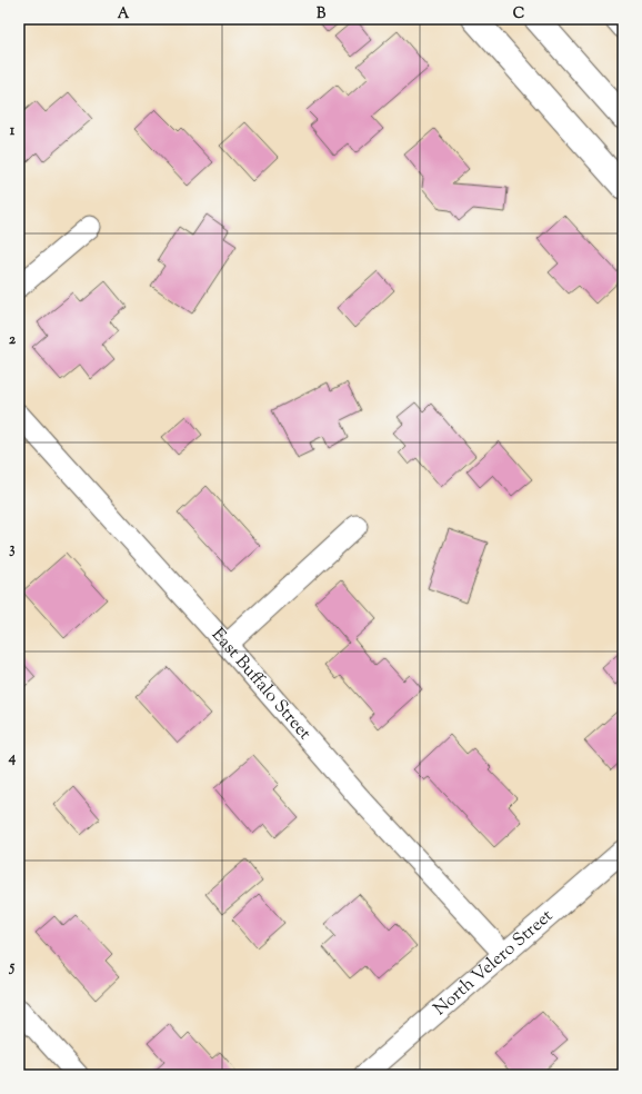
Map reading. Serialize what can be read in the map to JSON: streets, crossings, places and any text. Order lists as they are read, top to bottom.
{
  "streets": {
    "street": ["East Buffalo Street", "North Velero Street"]
  },
  "crossings": [
    ["East Buffalo Street", "North Velero Street"]
  ],
  "grid": {
    "columns": ["A", "B", "C"],
    "rows": [
      "1",
      "2",
      "3",
      "4",
      "5"
    ]
  }
}
